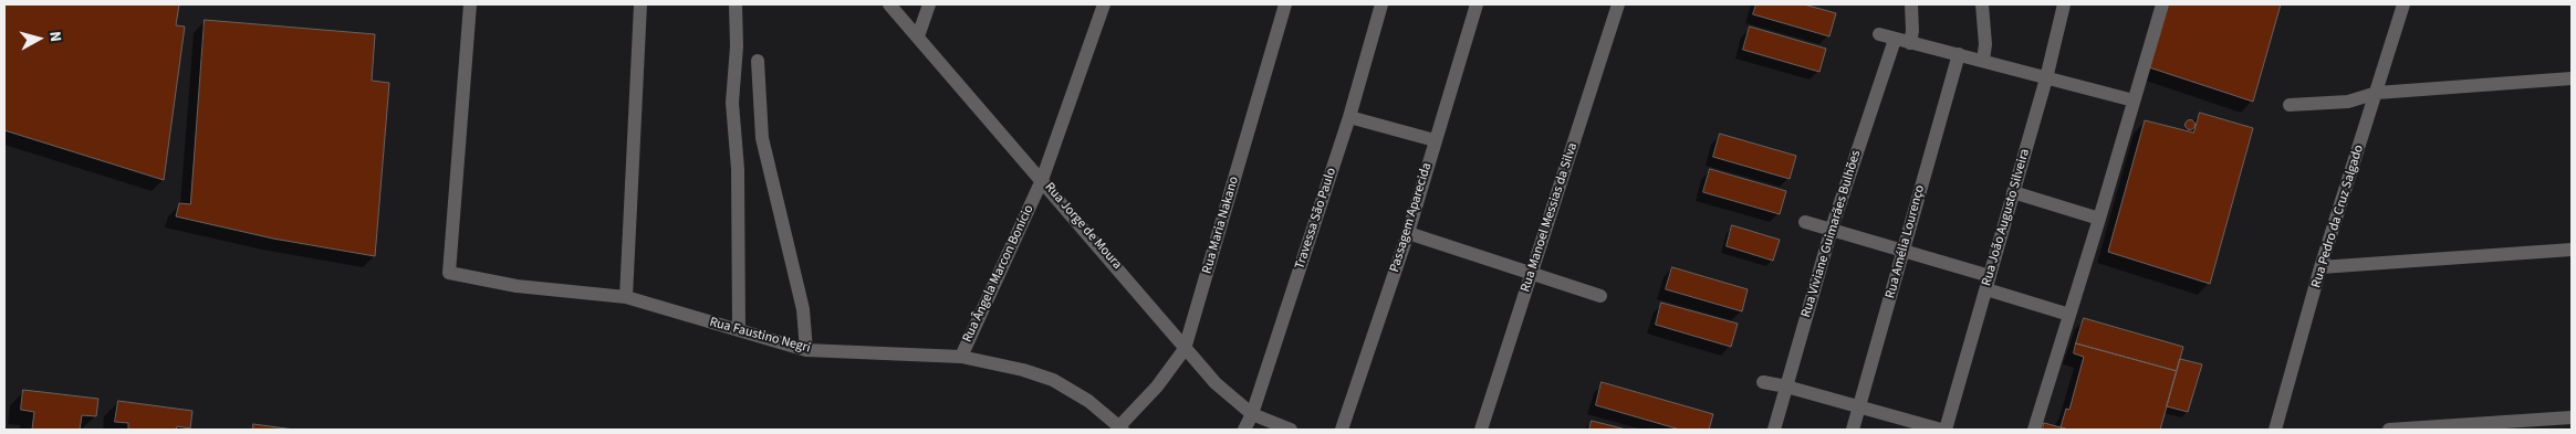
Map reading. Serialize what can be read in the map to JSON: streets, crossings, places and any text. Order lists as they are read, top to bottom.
{
  "streets": {
    "street": [
      "Rua Pedro da Cruz Salgado",
      "Passagem Aparecida",
      "Rua Manoel Messias da Silva",
      "Rua João Augusto Silveira",
      "Travessa São Paulo",
      "Rua Maria Nakano",
      "Rua Jorge de Moura",
      "Rua Viviane Guimarães Bulhões",
      "Rua Amélia Lourenço",
      "Rua Ângela Marcon Bonício",
      "Rua Faustino Negri"
    ]
  },
  "crossings": [
    ["Travessa São Paulo", "Rua Jorge de Moura"],
    ["Rua Maria Nakano", "Rua Jorge de Moura"],
    ["Rua Maria Nakano", "Rua Faustino Negri"],
    ["Rua Jorge de Moura", "Rua Ângela Marcon Bonício"],
    ["Rua Ângela Marcon Bonício", "Rua Faustino Negri"]
  ],
  "north": "right"
}
